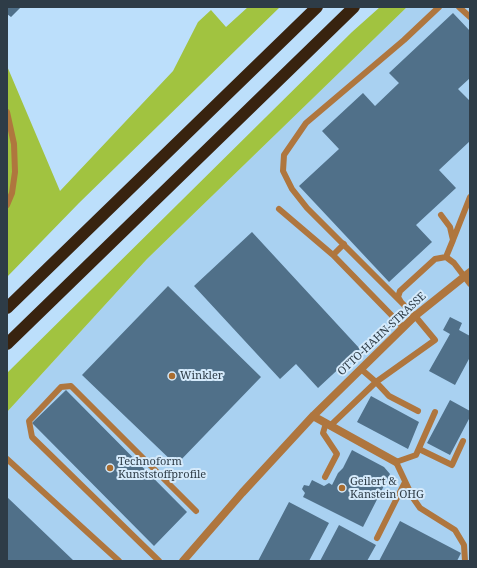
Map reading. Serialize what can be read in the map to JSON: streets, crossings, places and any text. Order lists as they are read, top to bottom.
{
  "streets": {
    "street": ["OTTO-HAHN-STRASSE"]
  },
  "places": ["Winkler", "Technoform Kunststoffprofile", "Geilert & Kanstein OHG"]
}
